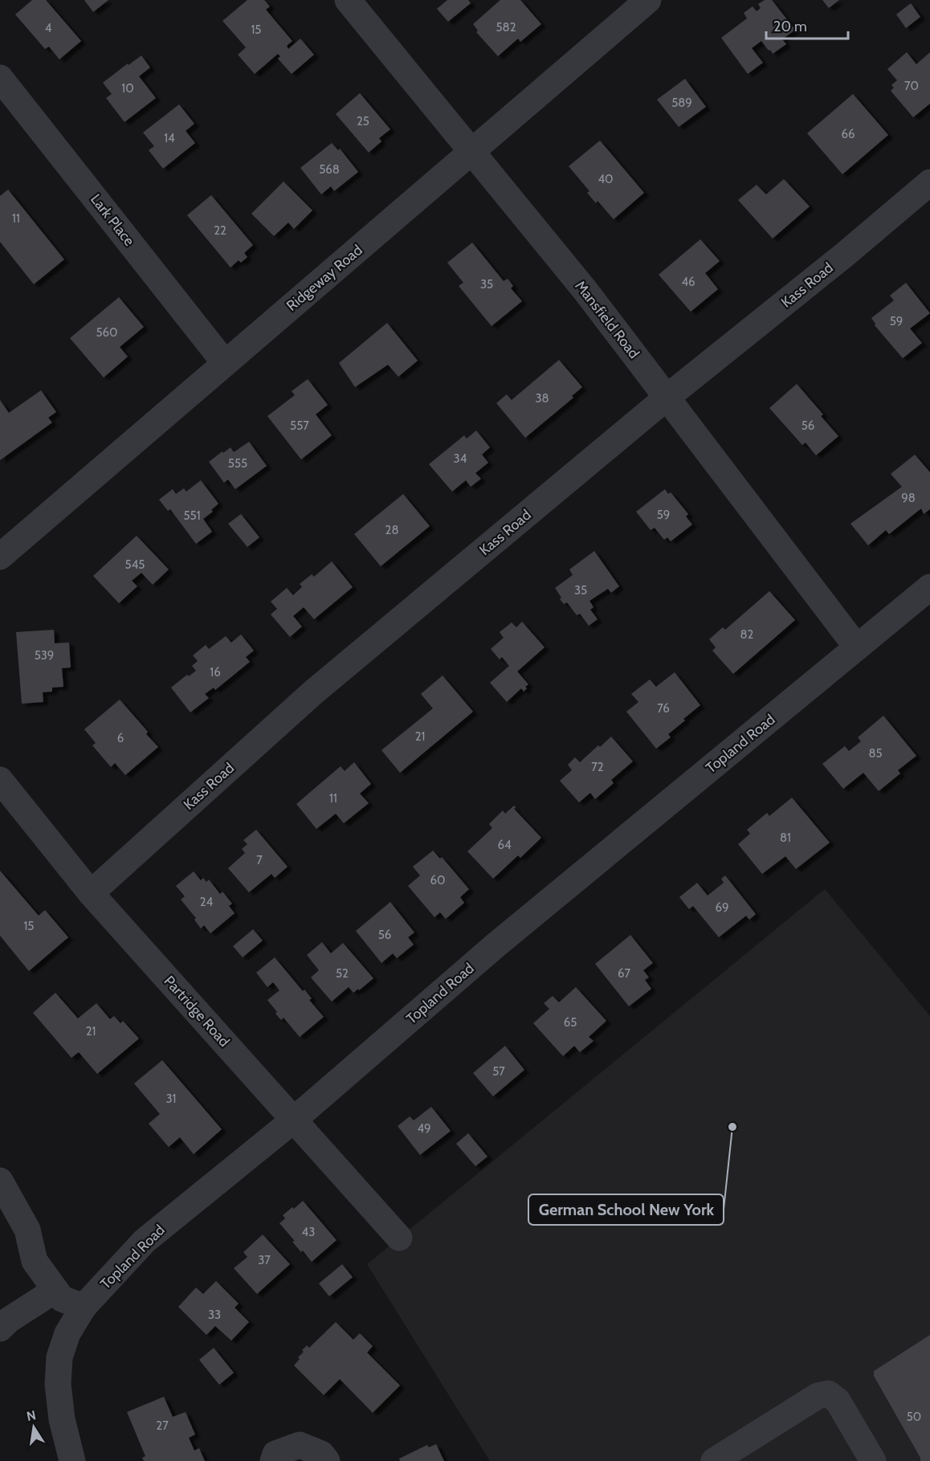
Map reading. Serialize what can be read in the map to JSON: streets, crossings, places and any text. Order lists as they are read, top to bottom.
{
  "streets": {
    "street": [
      "Lark Place",
      "Ridgeway Road",
      "Kass Road",
      "Mansfield Road",
      "Topland Road",
      "Partridge Road"
    ]
  },
  "crossings": [
    ["Lark Place", "Ridgeway Road"],
    ["Ridgeway Road", "Mansfield Road"],
    ["Kass Road", "Mansfield Road"],
    ["Kass Road", "Partridge Road"],
    ["Mansfield Road", "Topland Road"],
    ["Topland Road", "Partridge Road"]
  ],
  "places": ["German School New York"],
  "house_numbers": [
    "582",
    "4",
    "15",
    "70",
    "10",
    "589",
    "25",
    "66",
    "14",
    "568",
    "40",
    "11",
    "22",
    "46",
    "35",
    "59",
    "560",
    "38",
    "557",
    "56",
    "34",
    "555",
    "98",
    "59",
    "551",
    "28",
    "545",
    "35",
    "82",
    "539",
    "16",
    "76",
    "21",
    "6",
    "85",
    "72",
    "11",
    "81",
    "64",
    "7",
    "60",
    "24",
    "69",
    "15",
    "56",
    "52",
    "67",
    "65",
    "21",
    "57",
    "31",
    "49",
    "43",
    "37",
    "33",
    "50",
    "27"
  ],
  "scale_bar": "20 m",
  "north": "top"
}
